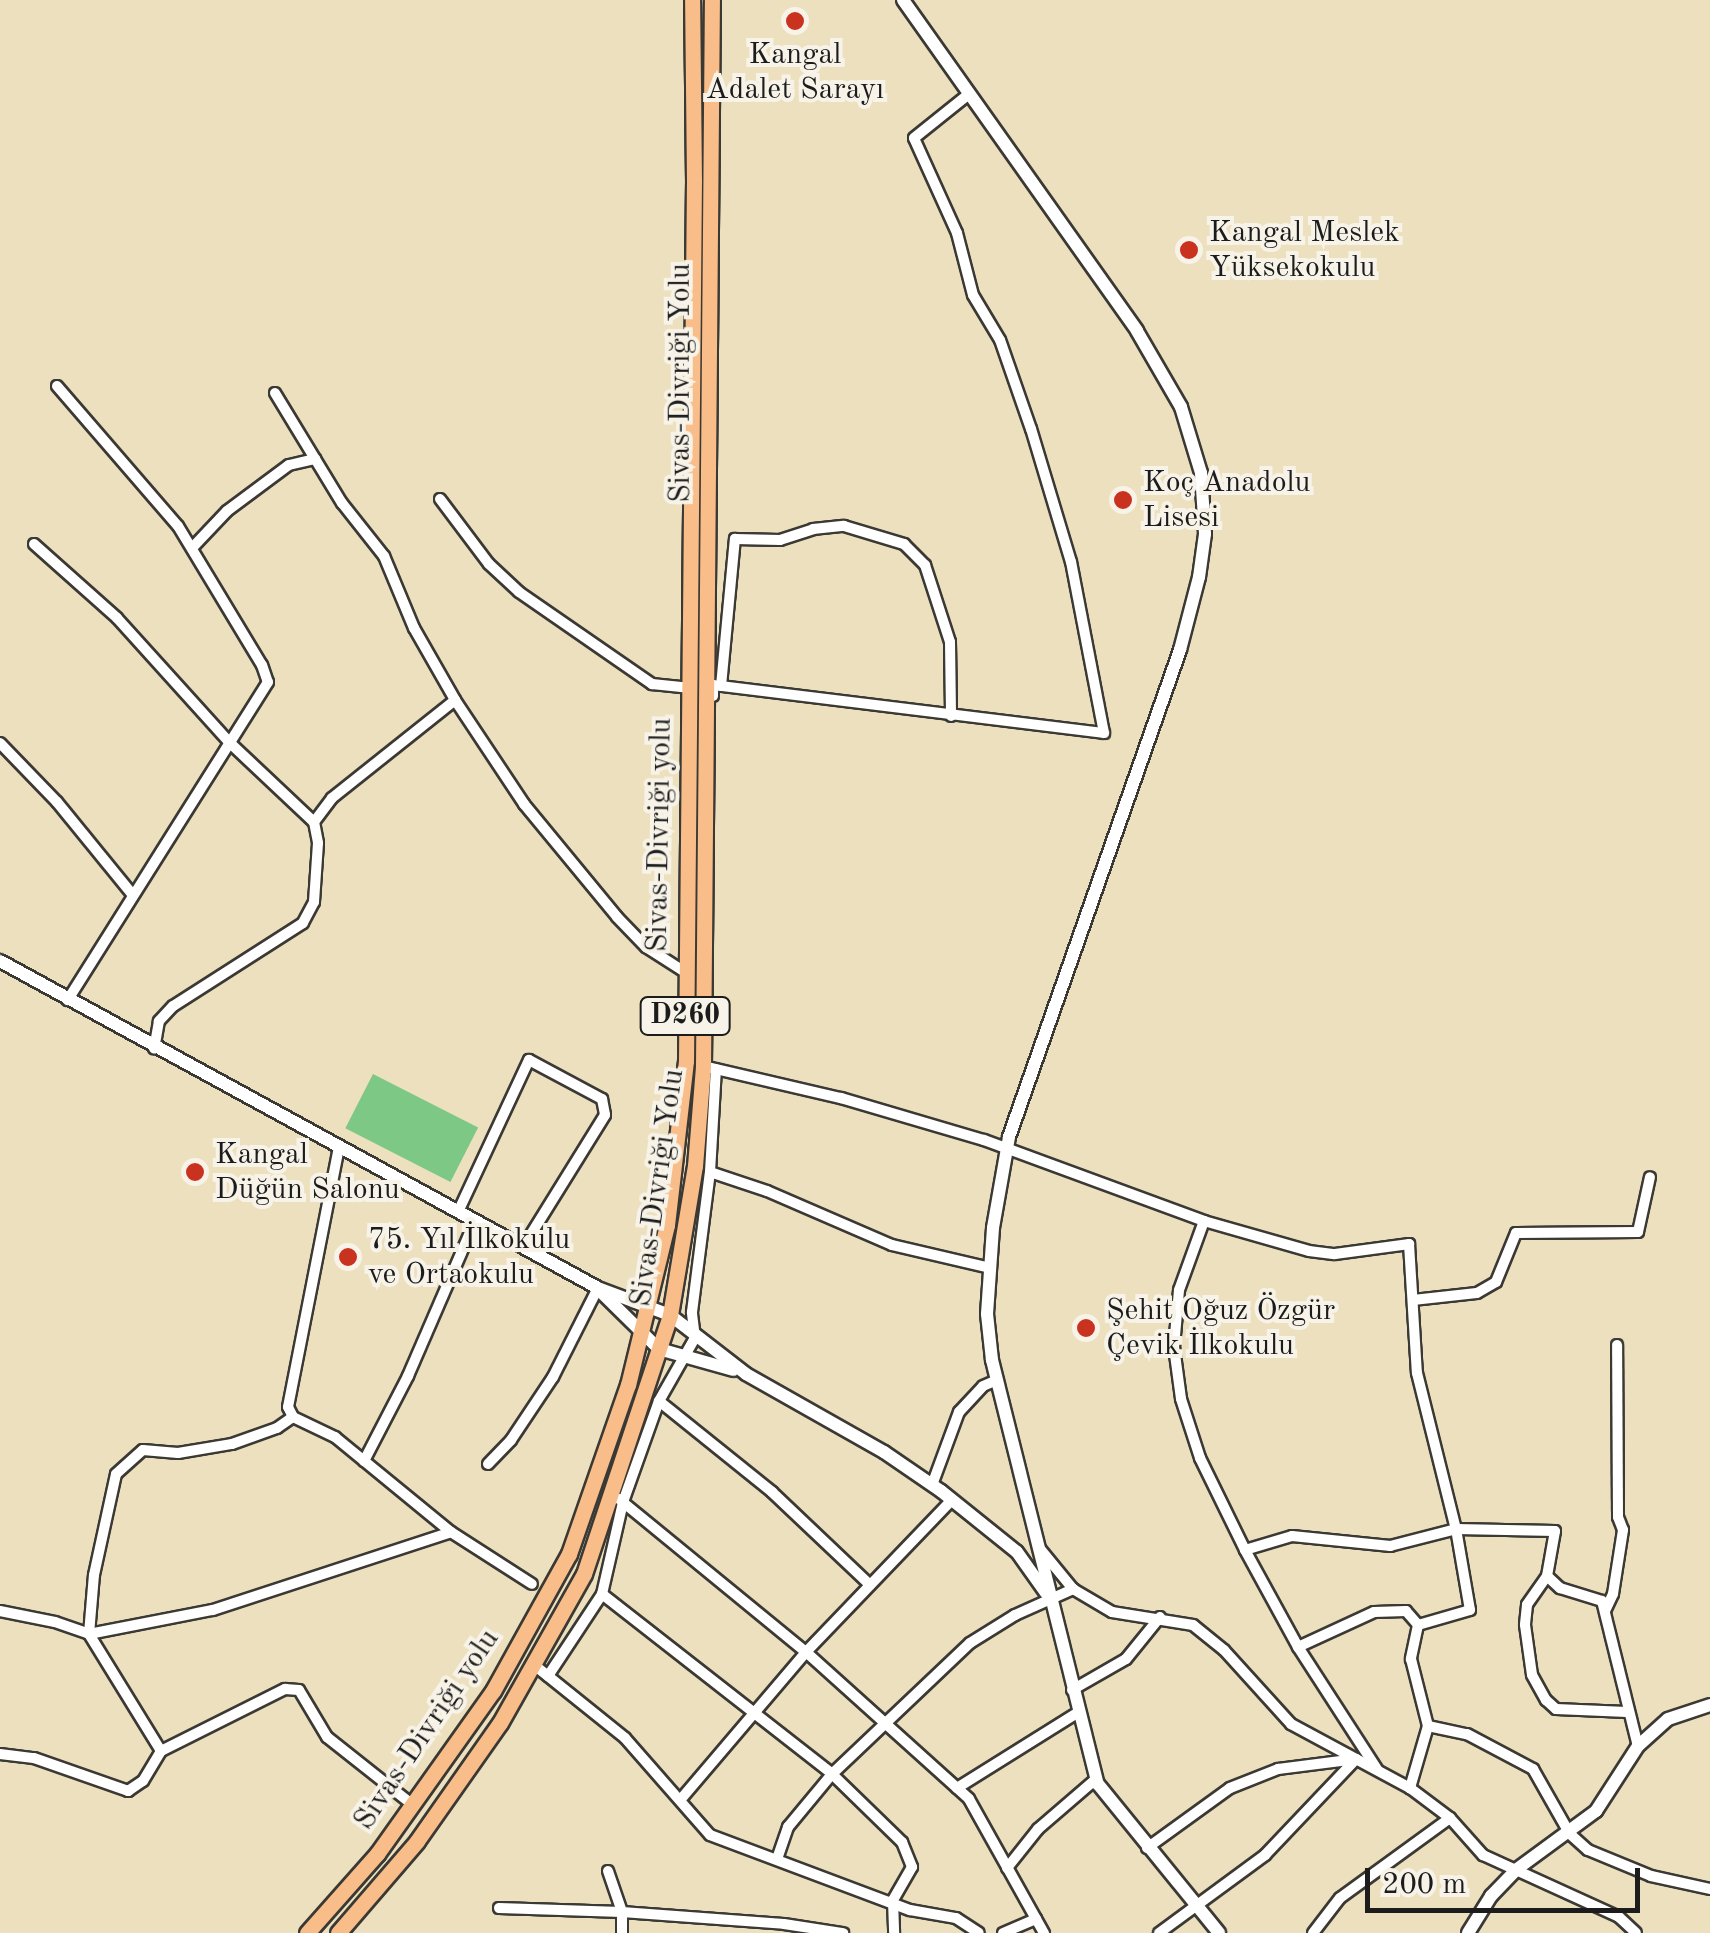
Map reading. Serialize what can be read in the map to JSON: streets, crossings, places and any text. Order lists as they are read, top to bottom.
{
  "streets": {
    "main road": ["Sivas-Divriği Yolu", "Sivas-Divriği yolu", "D260"]
  },
  "places": [
    "Kangal Adalet Sarayı",
    "Kangal Meslek Yüksekokulu",
    "Koç Anadolu Lisesi",
    "Kangal Düğün Salonu",
    "75. Yıl İlkokulu ve Ortaokulu",
    "Şehit Oğuz Özgür Çevik İlkokulu"
  ],
  "scale_bar": "200 m"
}
